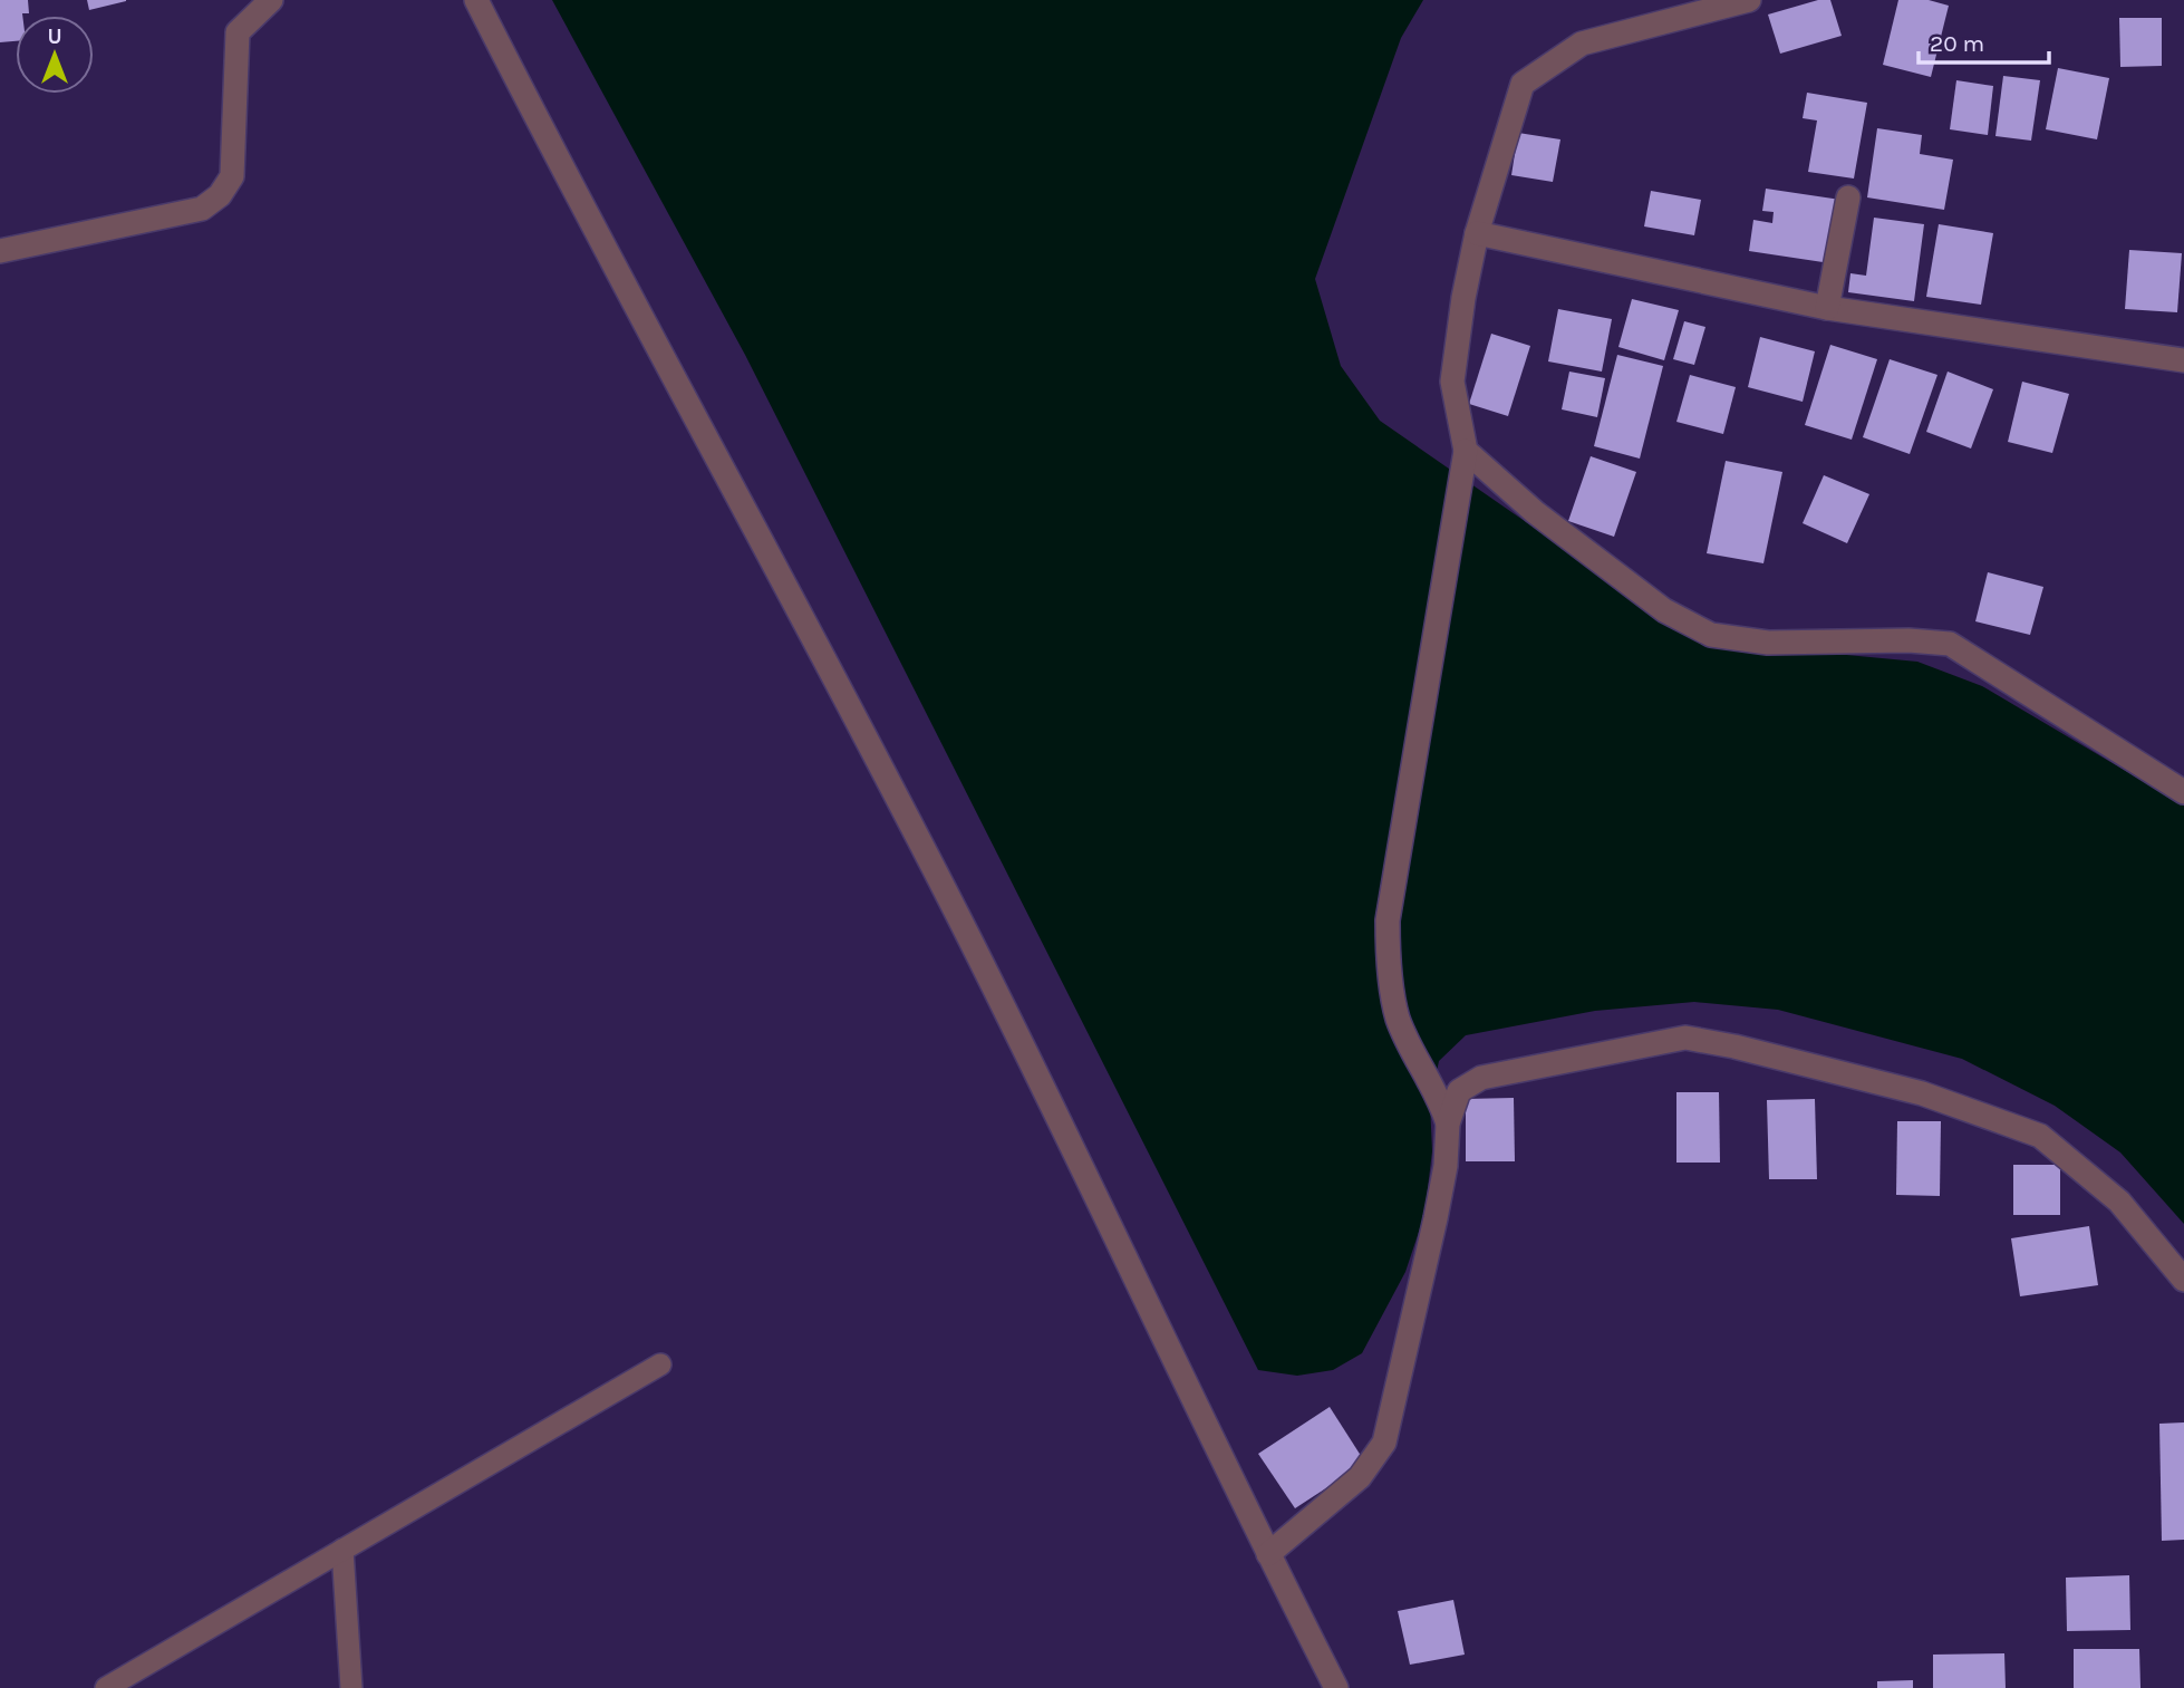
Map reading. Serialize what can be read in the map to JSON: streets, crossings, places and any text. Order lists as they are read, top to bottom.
{
  "scale_bar": "20 m",
  "north": "top"
}
